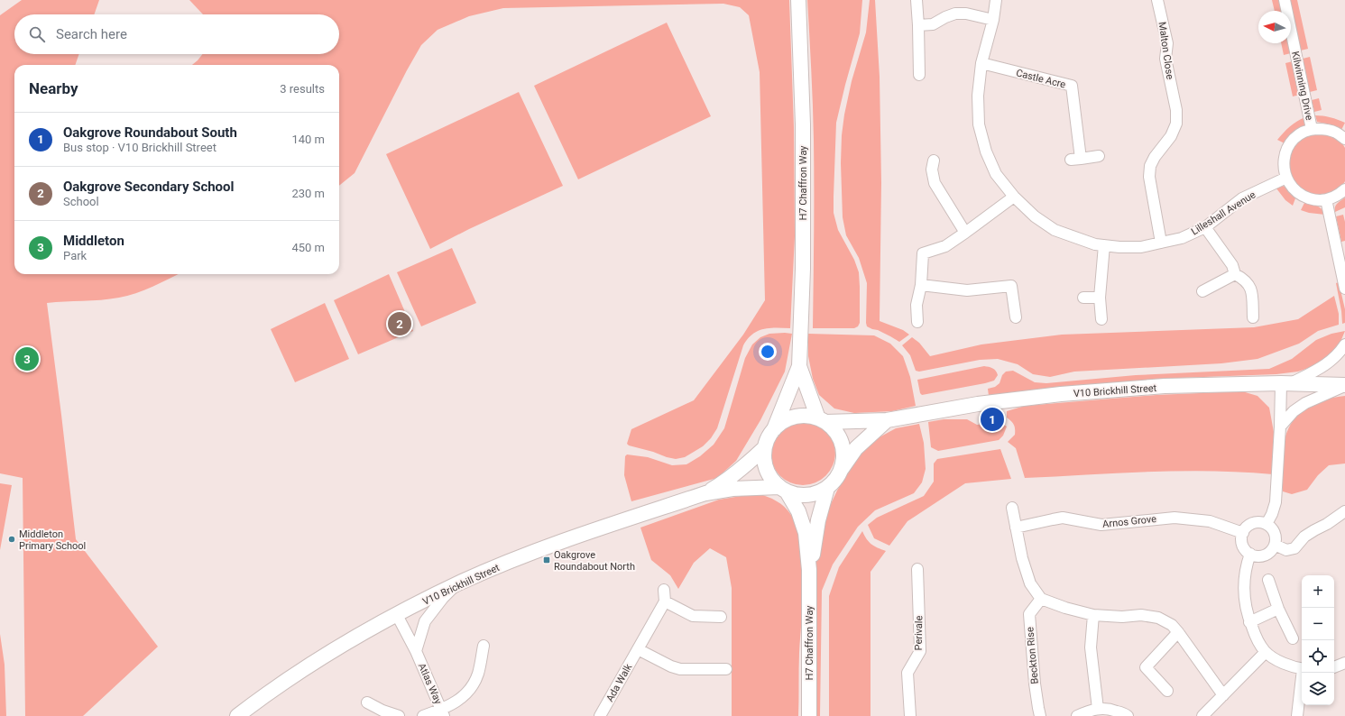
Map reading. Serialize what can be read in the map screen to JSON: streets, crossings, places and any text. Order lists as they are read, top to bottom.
{
  "streets": {
    "street": [
      "Malton Close",
      "Castle Acre",
      "Kilwinning Drive",
      "H7 Chaffron Way",
      "Lilleshall Avenue",
      "V10 Brickhill Street",
      "Arnos Grove",
      "Perivale",
      "Beckton Rise",
      "Ada Walk",
      "Atlas Way"
    ]
  },
  "crossings": [
    ["Malton Close", "Lilleshall Avenue"],
    ["Castle Acre", "Lilleshall Avenue"],
    ["Kilwinning Drive", "Lilleshall Avenue"],
    ["H7 Chaffron Way", "V10 Brickhill Street"],
    ["V10 Brickhill Street", "Atlas Way"]
  ],
  "places": {
    "other": ["Middleton Primary School"],
    "transit": ["Oakgrove Roundabout North"]
  },
  "north": "left",
  "page": {
    "search": "Search here",
    "heading": ["Nearby", "3 results"],
    "list": [
      {
        "mark": "1",
        "name": "Oakgrove Roundabout South",
        "note": "Bus stop · V10 Brickhill Street",
        "value": "140 m"
      },
      {
        "mark": "2",
        "name": "Oakgrove Secondary School",
        "note": "School",
        "value": "230 m"
      },
      {
        "mark": "3",
        "name": "Middleton",
        "note": "Park",
        "value": "450 m"
      }
    ],
    "pins": ["2", "3", "1"],
    "map_buttons": ["+", "−"]
  }
}
